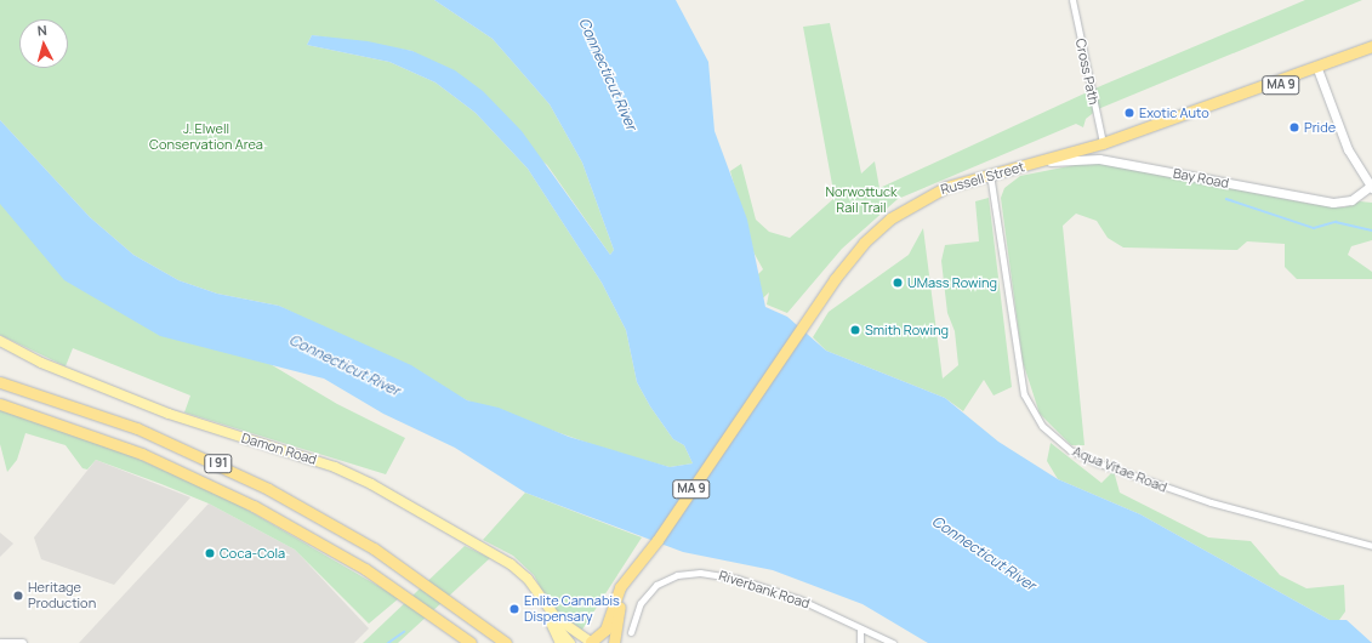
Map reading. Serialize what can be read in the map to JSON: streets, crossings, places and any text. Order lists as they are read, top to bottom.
{
  "streets": {
    "highway": ["MA 9", "Russell Street", "I 91"],
    "main road": ["Bay Road", "Damon Road"],
    "street": ["Cross Path", "Aqua Vitae Road", "Riverbank Road"]
  },
  "crossings": [
    ["Cross Path", "Russell Street"],
    ["MA 9", "Russell Street"],
    ["MA 9", "Damon Road"],
    ["Russell Street", "Bay Road"],
    ["Russell Street", "Aqua Vitae Road"]
  ],
  "water": ["Connecticut River"],
  "parks": ["J. Elwell Conservation Area", "Norwottuck Rail Trail"],
  "places": [
    "Exotic Auto",
    "Pride",
    "UMass Rowing",
    "Smith Rowing",
    "Coca-Cola",
    "Heritage Production",
    "Enlite Cannabis Dispensary"
  ],
  "north": "top"
}
